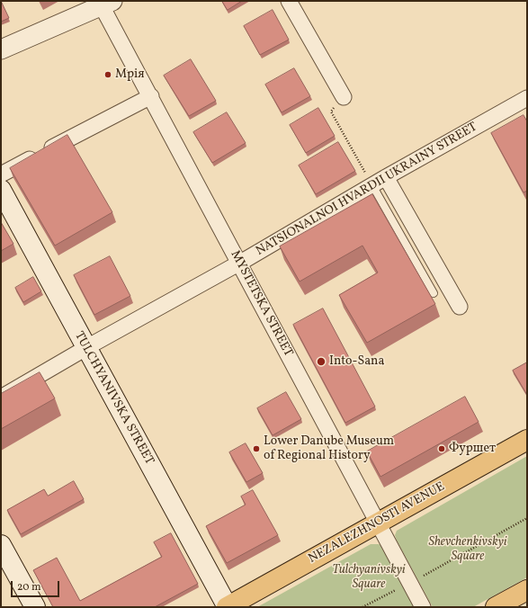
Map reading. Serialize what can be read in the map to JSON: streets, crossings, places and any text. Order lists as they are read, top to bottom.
{
  "streets": {
    "main road": ["TULCHYANIVSKA STREET", "NEZALEZHNOSTI AVENUE"],
    "street": ["NATSIONALNOI HVARDII UKRAINY STREET", "MYSTETSKA STREET"]
  },
  "crossings": [
    ["NATSIONALNOI HVARDII UKRAINY STREET", "MYSTETSKA STREET"],
    ["NATSIONALNOI HVARDII UKRAINY STREET", "TULCHYANIVSKA STREET"],
    ["MYSTETSKA STREET", "NEZALEZHNOSTI AVENUE"],
    ["TULCHYANIVSKA STREET", "NEZALEZHNOSTI AVENUE"]
  ],
  "parks": ["Shevchenkivskyi Square", "Tulchyanivskyi Square"],
  "places": [
    "Мрія",
    "Into-Sana",
    "Lower Danube Museum of Regional History",
    "Фуршет"
  ],
  "scale_bar": "20 m"
}
